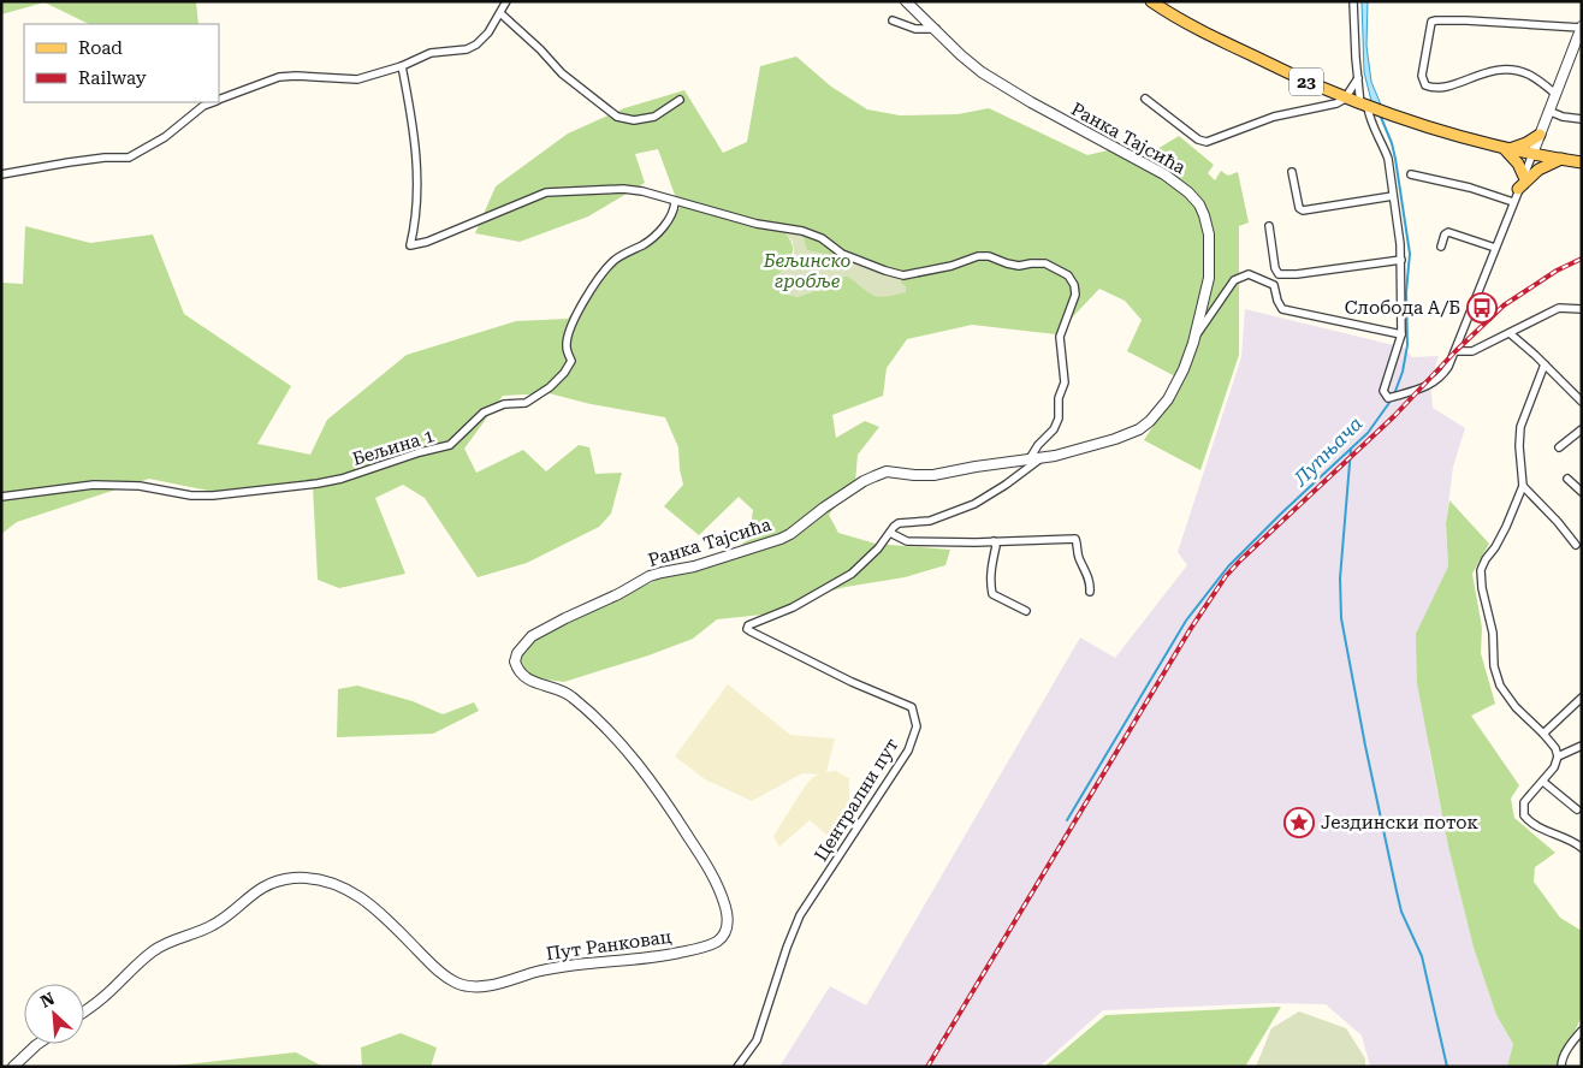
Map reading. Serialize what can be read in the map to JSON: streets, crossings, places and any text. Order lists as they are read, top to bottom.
{
  "streets": {
    "main road": ["23"],
    "street": [
      "Ранка Тајсића",
      "Бељина 1",
      "Централни пут",
      "Пут Ранковац"
    ]
  },
  "crossings": [
    ["Ранка Тајсића", "Централни пут"],
    ["Ранка Тајсића", "Пут Ранковац"]
  ],
  "water": ["Лупњача"],
  "parks": ["Бељинско гробље"],
  "places": {
    "bus stop": ["Слобода А/Б"],
    "place": ["Јездински поток"]
  },
  "legend": ["Road", "Railway"],
  "north": "top left"
}
